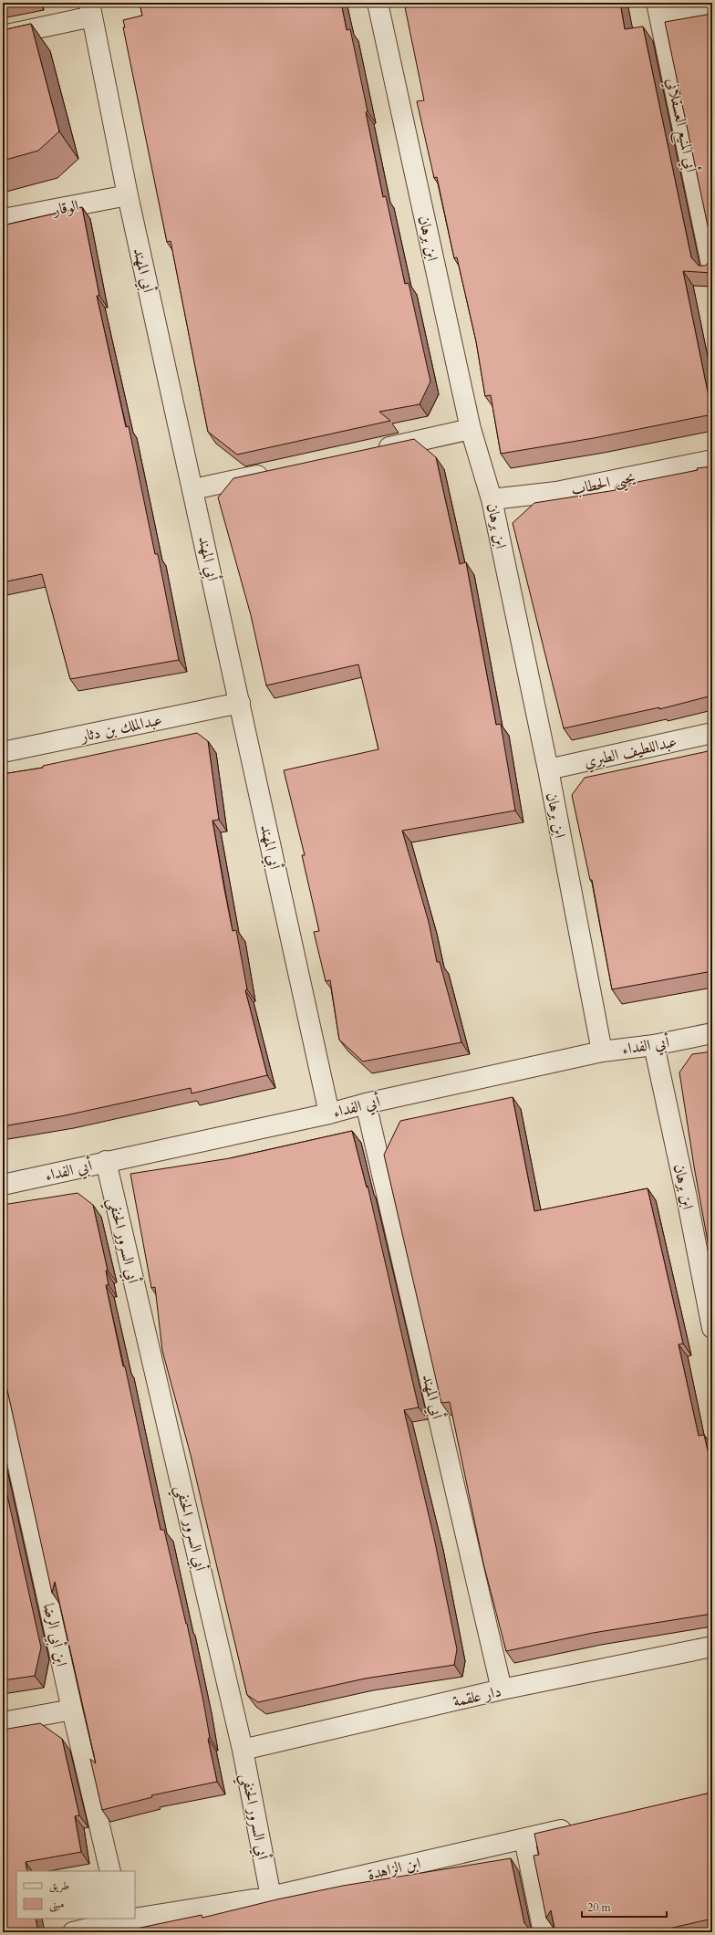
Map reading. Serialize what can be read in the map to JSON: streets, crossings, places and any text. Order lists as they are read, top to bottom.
{
  "streets": {
    "street": [
      "أبي المنيع العسقلاني",
      "الوقار",
      "ابن برهان",
      "أبي المهند",
      "يحيى الحطاب",
      "عبدالملك بن دثار",
      "عبداللطيف الطبري",
      "أبي الفداء",
      "أبي السرور الحنفي",
      "ابن أبي الرضا",
      "دار علقمة",
      "ابن الزاهدة"
    ]
  },
  "crossings": [
    ["الوقار", "أبي المهند"],
    ["ابن برهان", "يحيى الحطاب"],
    ["ابن برهان", "عبداللطيف الطبري"],
    ["ابن برهان", "أبي الفداء"],
    ["أبي المهند", "عبدالملك بن دثار"],
    ["أبي المهند", "أبي الفداء"],
    ["أبي المهند", "دار علقمة"],
    ["أبي الفداء", "أبي السرور الحنفي"],
    ["أبي السرور الحنفي", "دار علقمة"],
    ["أبي السرور الحنفي", "ابن الزاهدة"]
  ],
  "legend": ["طريق", "مبنى"],
  "scale_bar": "20 m"
}
